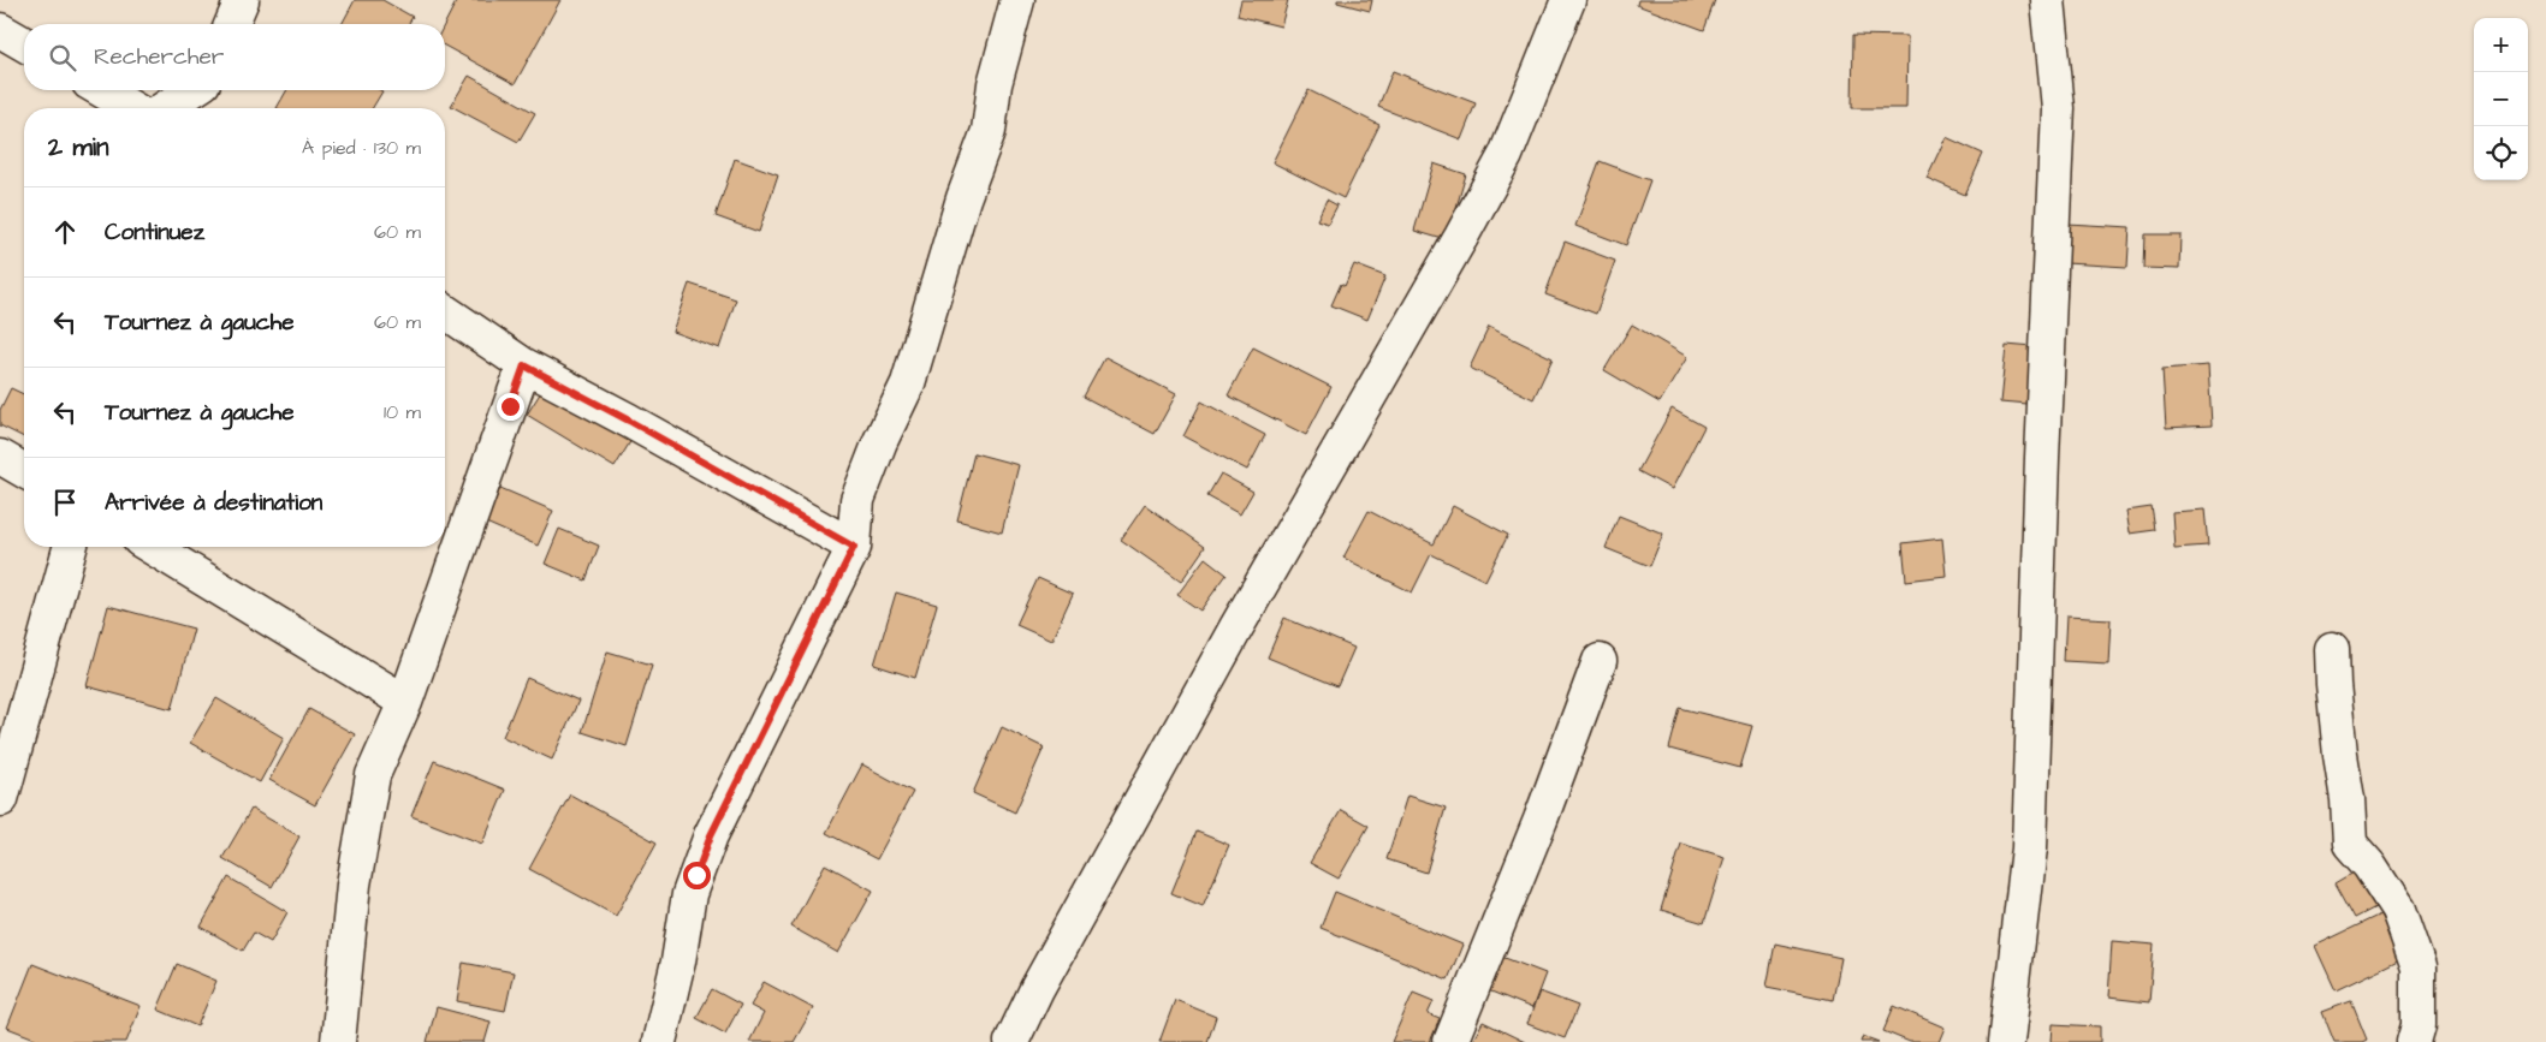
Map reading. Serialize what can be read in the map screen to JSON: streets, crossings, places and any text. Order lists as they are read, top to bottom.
{
  "page": {
    "map_buttons": ["+", "−"],
    "search": "Rechercher",
    "heading": ["2 min", "À pied · 130 m"],
    "list": [
      ["Continuez", "60 m"],
      ["Tournez à gauche", "60 m"],
      ["Tournez à gauche", "10 m"],
      "Arrivée à destination"
    ]
  }
}
